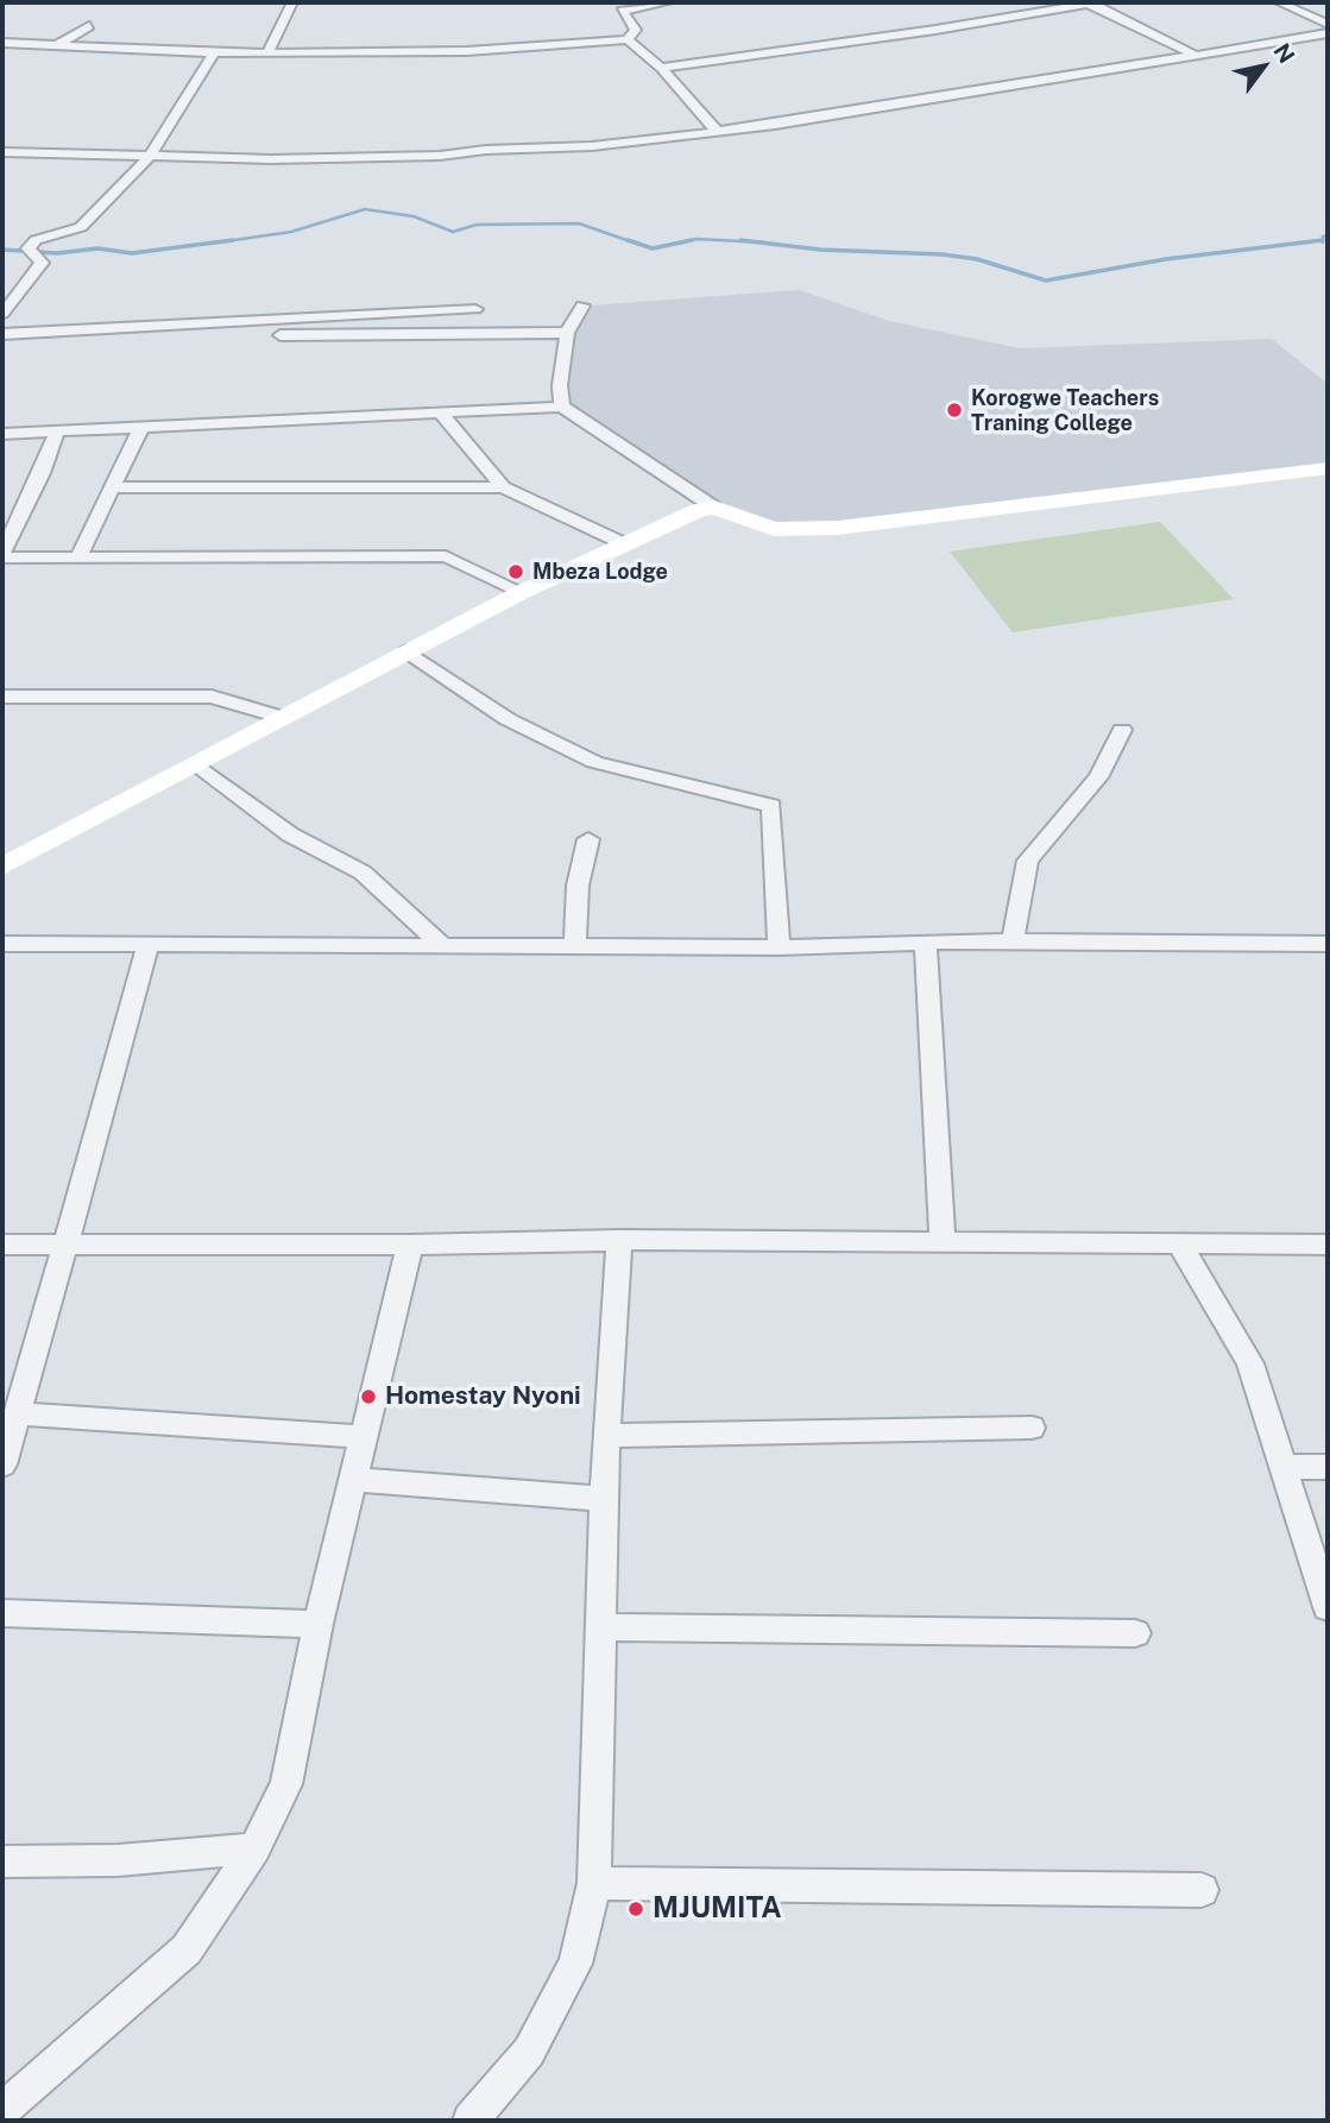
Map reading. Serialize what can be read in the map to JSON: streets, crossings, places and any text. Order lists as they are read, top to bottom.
{
  "places": [
    "Korogwe Teachers Traning College",
    "Mbeza Lodge",
    "Homestay Nyoni",
    "MJUMITA"
  ],
  "north": "top right"
}
